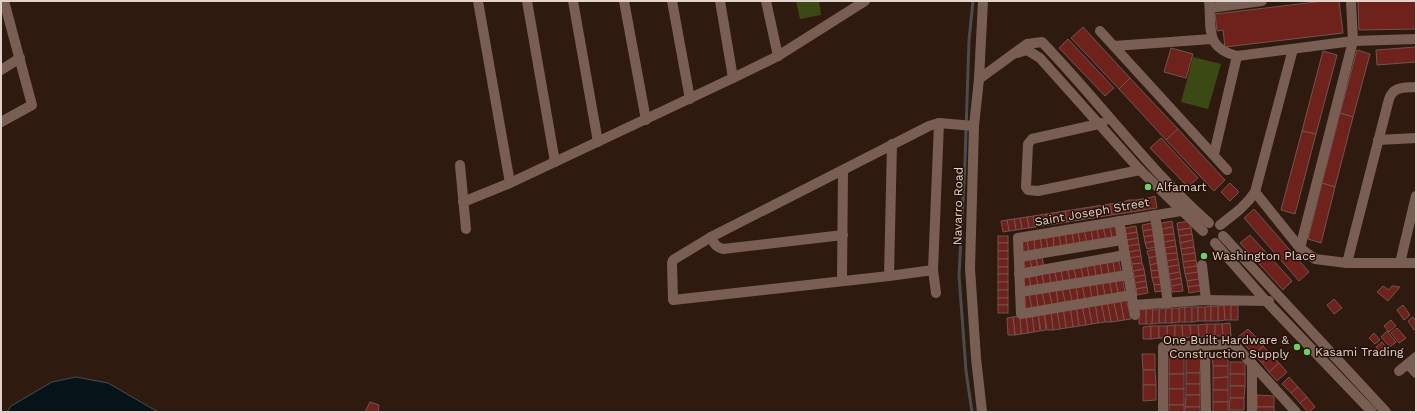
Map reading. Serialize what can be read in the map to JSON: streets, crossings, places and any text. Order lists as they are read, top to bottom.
{
  "streets": {
    "street": ["Navarro Road", "Saint Joseph Street"]
  },
  "places": [
    "Alfamart",
    "Washington Place",
    "One Built Hardware & Construction Supply",
    "Kasami Trading"
  ]
}
